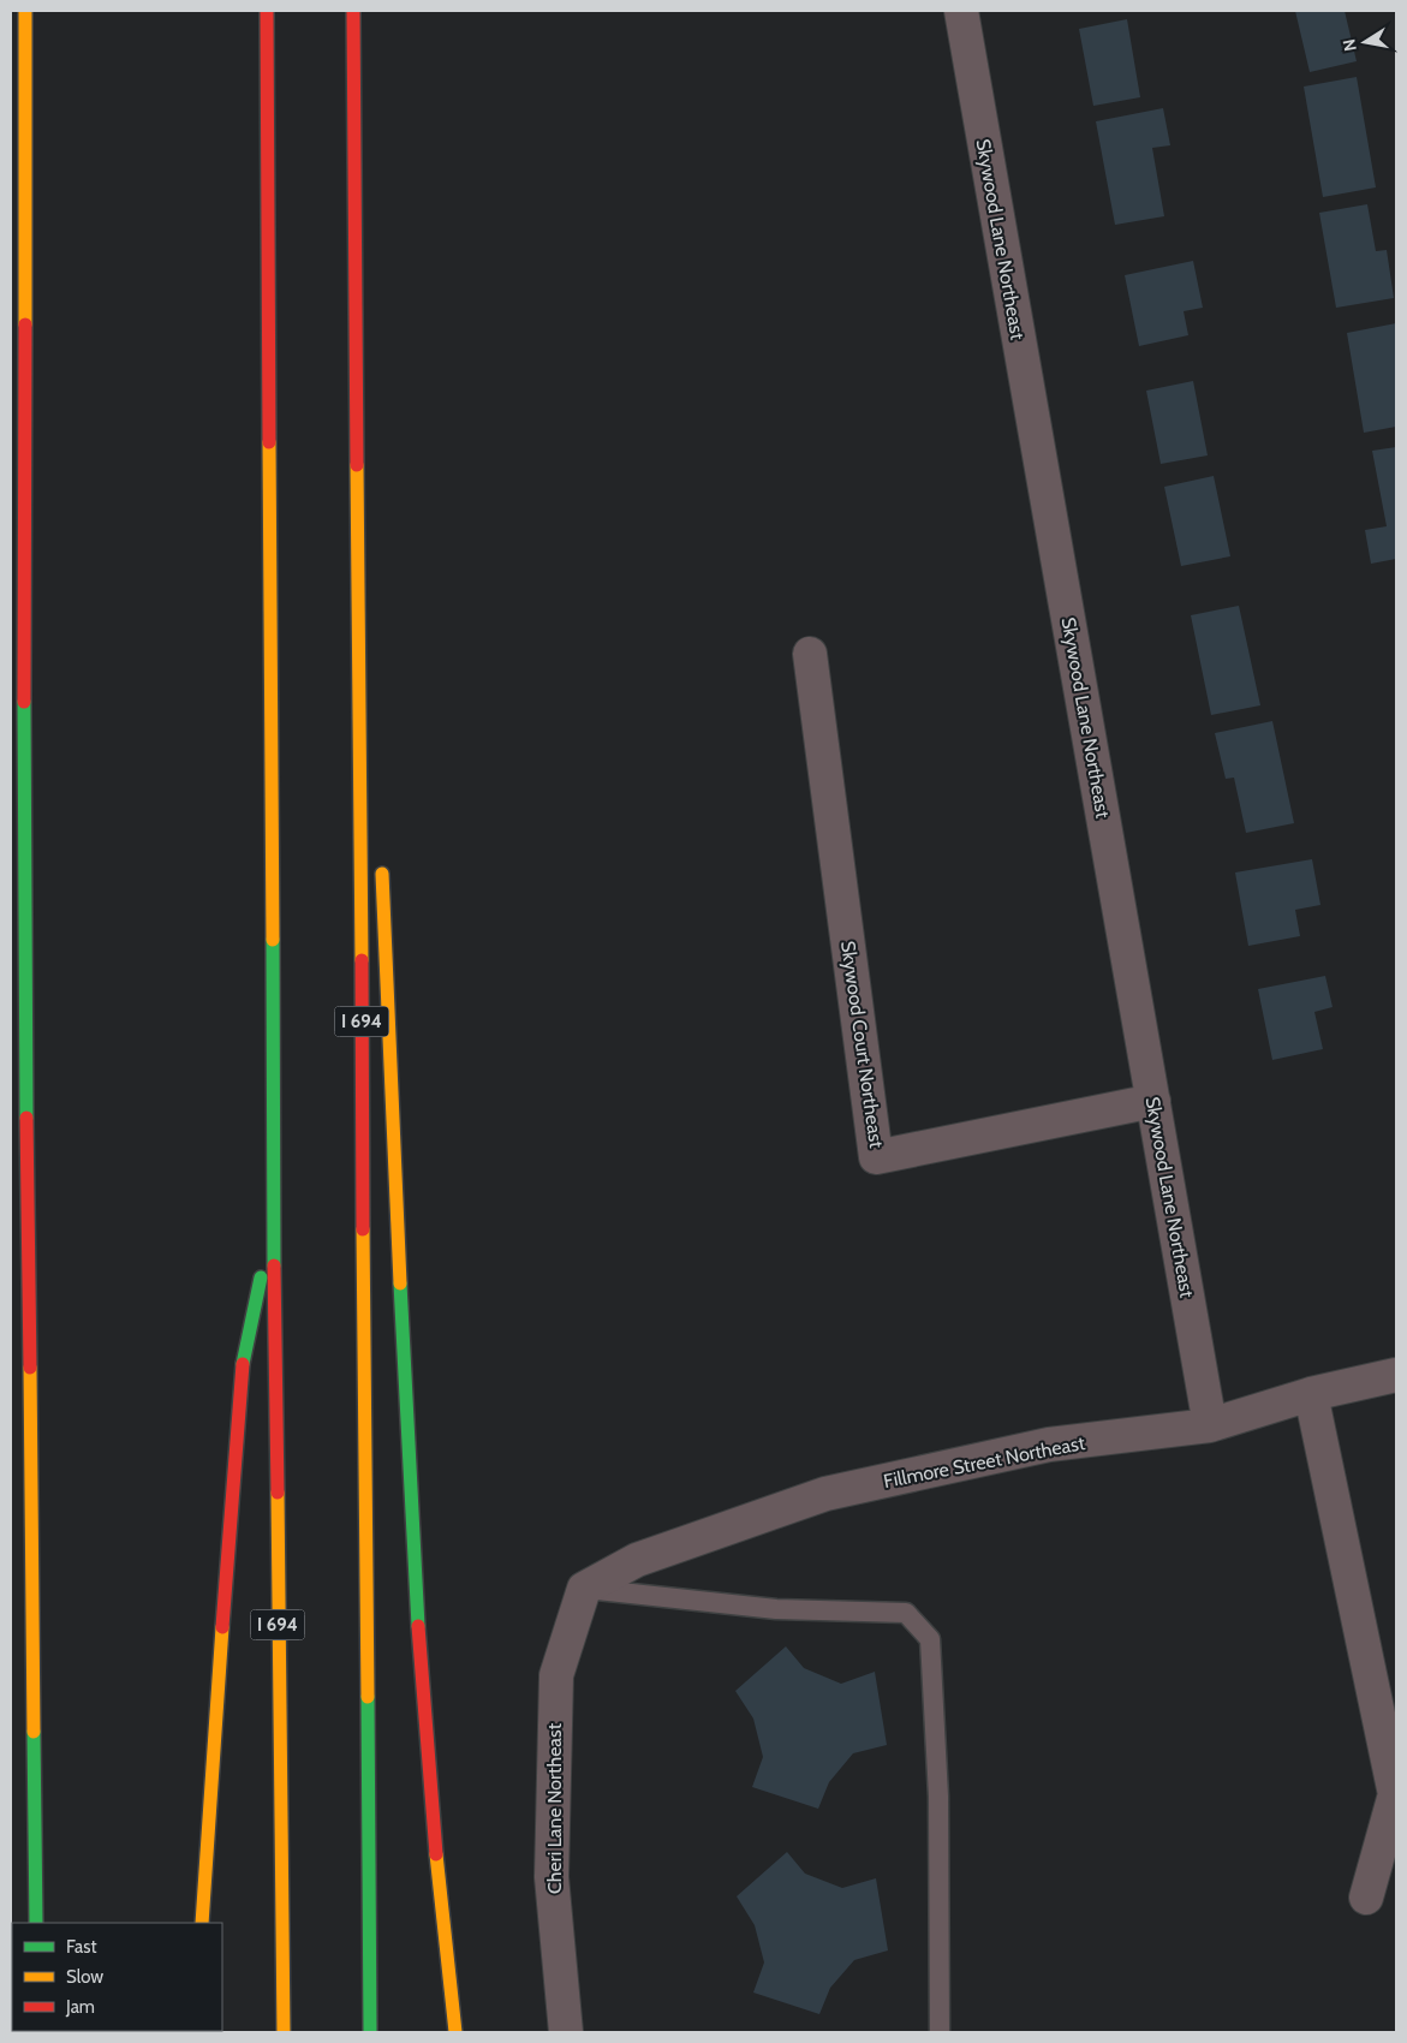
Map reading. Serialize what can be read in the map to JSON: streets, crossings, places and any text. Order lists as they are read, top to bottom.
{
  "streets": {
    "main road": ["I 694"],
    "street": [
      "Skywood Lane Northeast",
      "Skywood Court Northeast",
      "Fillmore Street Northeast",
      "Cheri Lane Northeast"
    ]
  },
  "crossings": [
    ["Skywood Lane Northeast", "Skywood Court Northeast"],
    ["Skywood Lane Northeast", "Fillmore Street Northeast"],
    ["Fillmore Street Northeast", "Cheri Lane Northeast"]
  ],
  "legend": ["Fast", "Slow", "Jam"],
  "north": "left"
}
